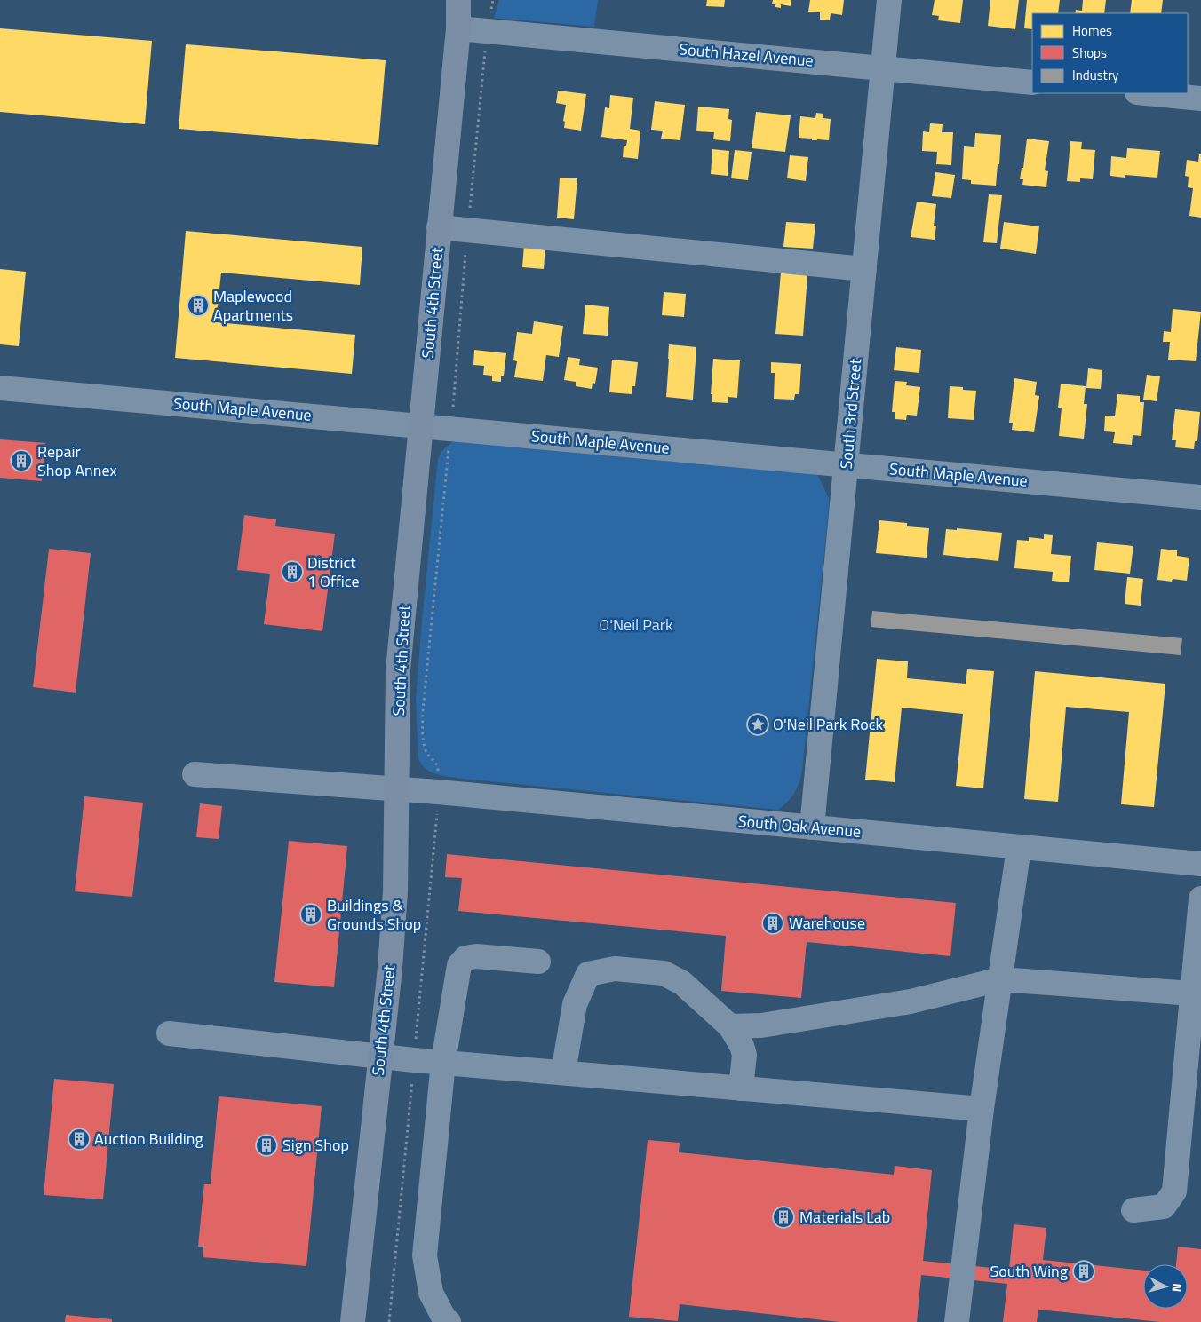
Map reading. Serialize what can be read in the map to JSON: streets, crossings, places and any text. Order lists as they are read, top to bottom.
{
  "streets": {
    "main road": ["South 4th Street"],
    "street": [
      "South Hazel Avenue",
      "South Maple Avenue",
      "South 3rd Street",
      "South Oak Avenue"
    ]
  },
  "crossings": [
    ["South Hazel Avenue", "South 4th Street"],
    ["South Hazel Avenue", "South 3rd Street"],
    ["South 4th Street", "South Maple Avenue"],
    ["South 4th Street", "South Oak Avenue"],
    ["South Maple Avenue", "South 3rd Street"],
    ["South 3rd Street", "South Oak Avenue"]
  ],
  "parks": ["O'Neil Park"],
  "places": {
    "building": [
      "Maplewood Apartments",
      "Repair Shop Annex",
      "District 1 Office",
      "Buildings & Grounds Shop",
      "Warehouse",
      "Auction Building",
      "Sign Shop",
      "Materials Lab",
      "South Wing"
    ],
    "place": ["O'Neil Park Rock"]
  },
  "legend": ["Homes", "Shops", "Industry"],
  "north": "right"
}
